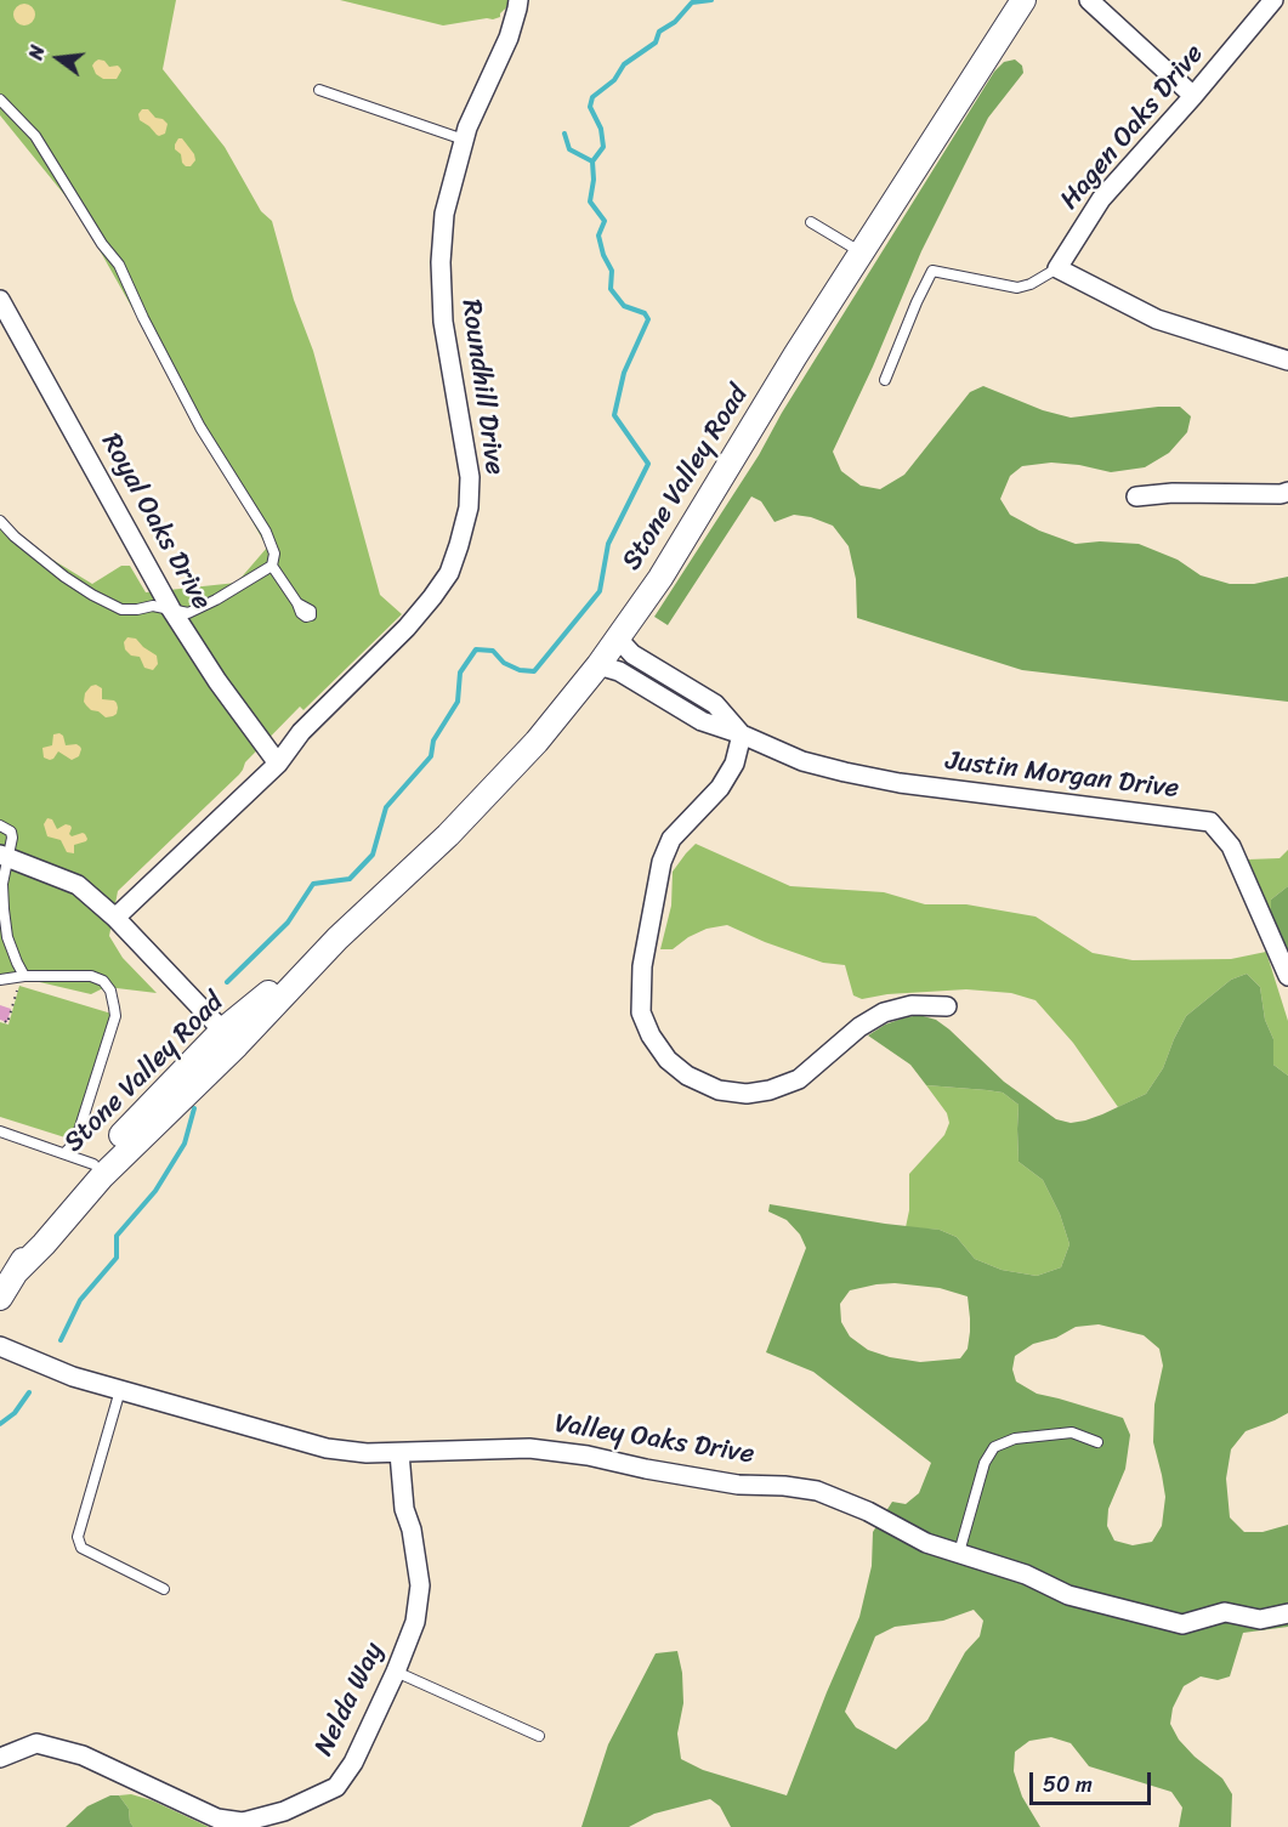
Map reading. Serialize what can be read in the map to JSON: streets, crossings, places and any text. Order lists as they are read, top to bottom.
{
  "streets": {
    "street": [
      "Hagen Oaks Drive",
      "Roundhill Drive",
      "Stone Valley Road",
      "Royal Oaks Drive",
      "Justin Morgan Drive",
      "Valley Oaks Drive",
      "Nelda Way"
    ]
  },
  "crossings": [
    ["Roundhill Drive", "Royal Oaks Drive"],
    ["Stone Valley Road", "Justin Morgan Drive"],
    ["Valley Oaks Drive", "Nelda Way"]
  ],
  "scale_bar": "50 m",
  "north": "left"
}
